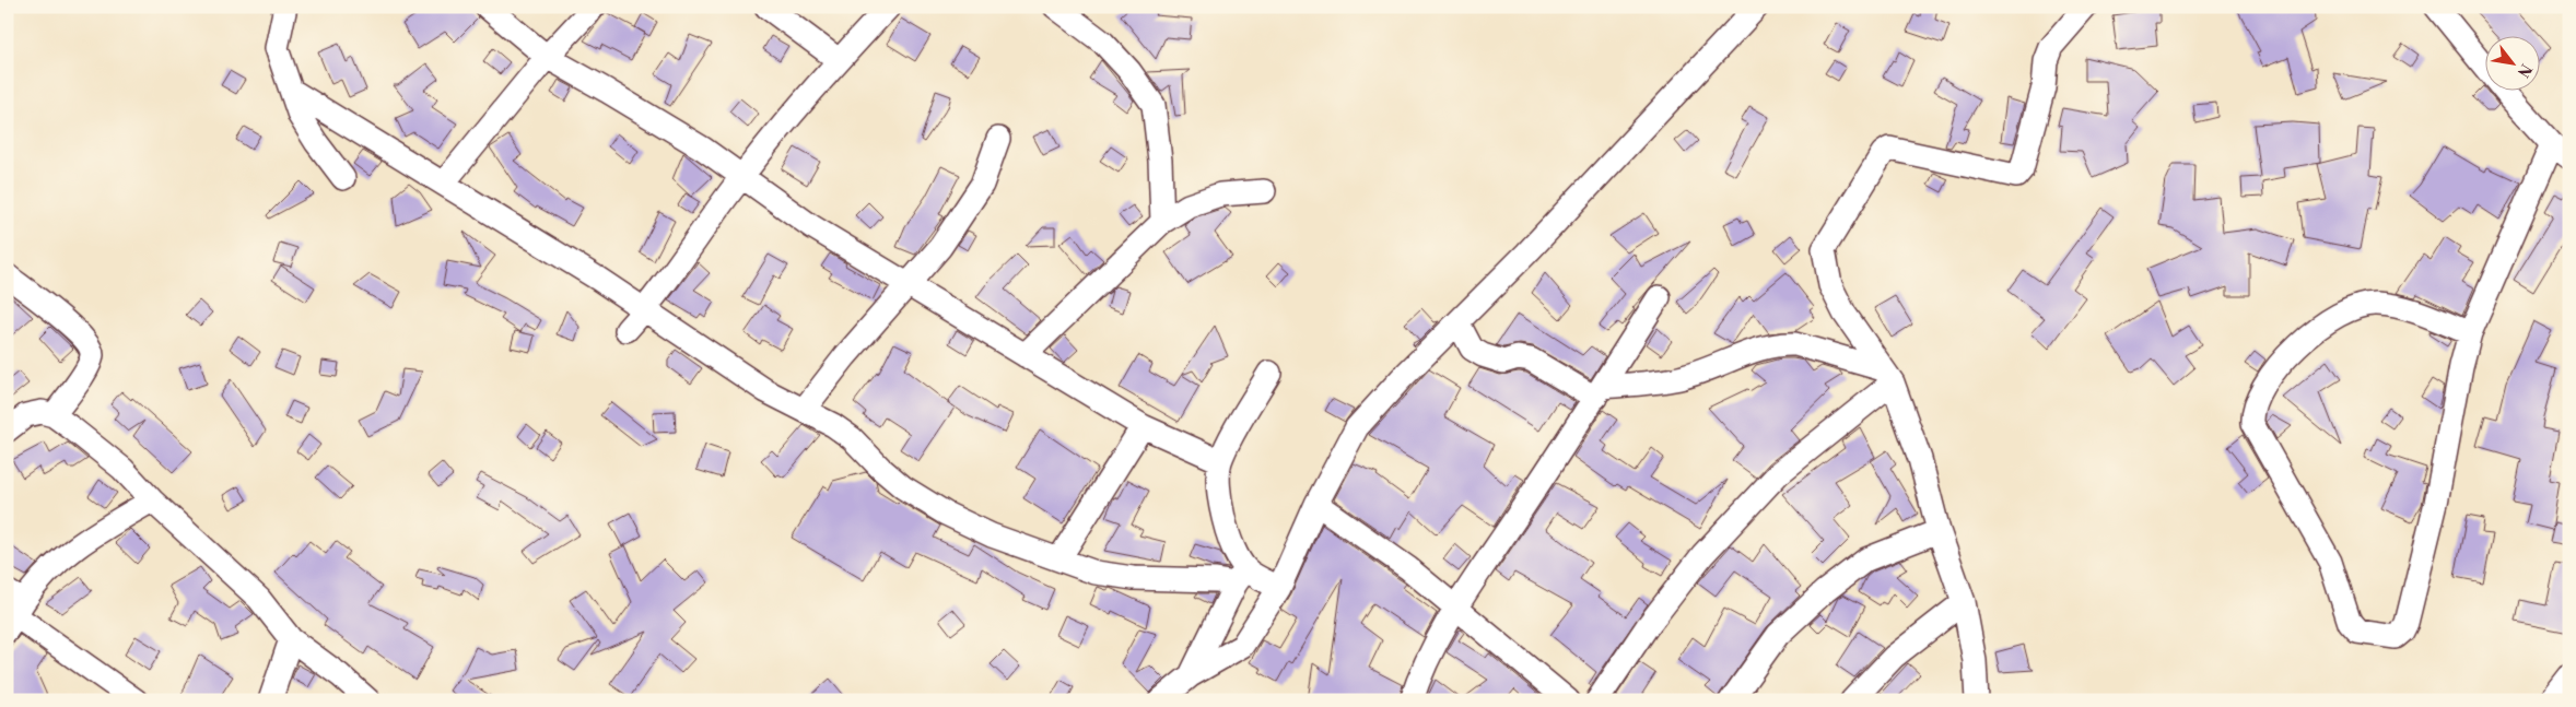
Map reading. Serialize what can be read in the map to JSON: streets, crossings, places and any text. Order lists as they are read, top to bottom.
{
  "north": "bottom right"
}
